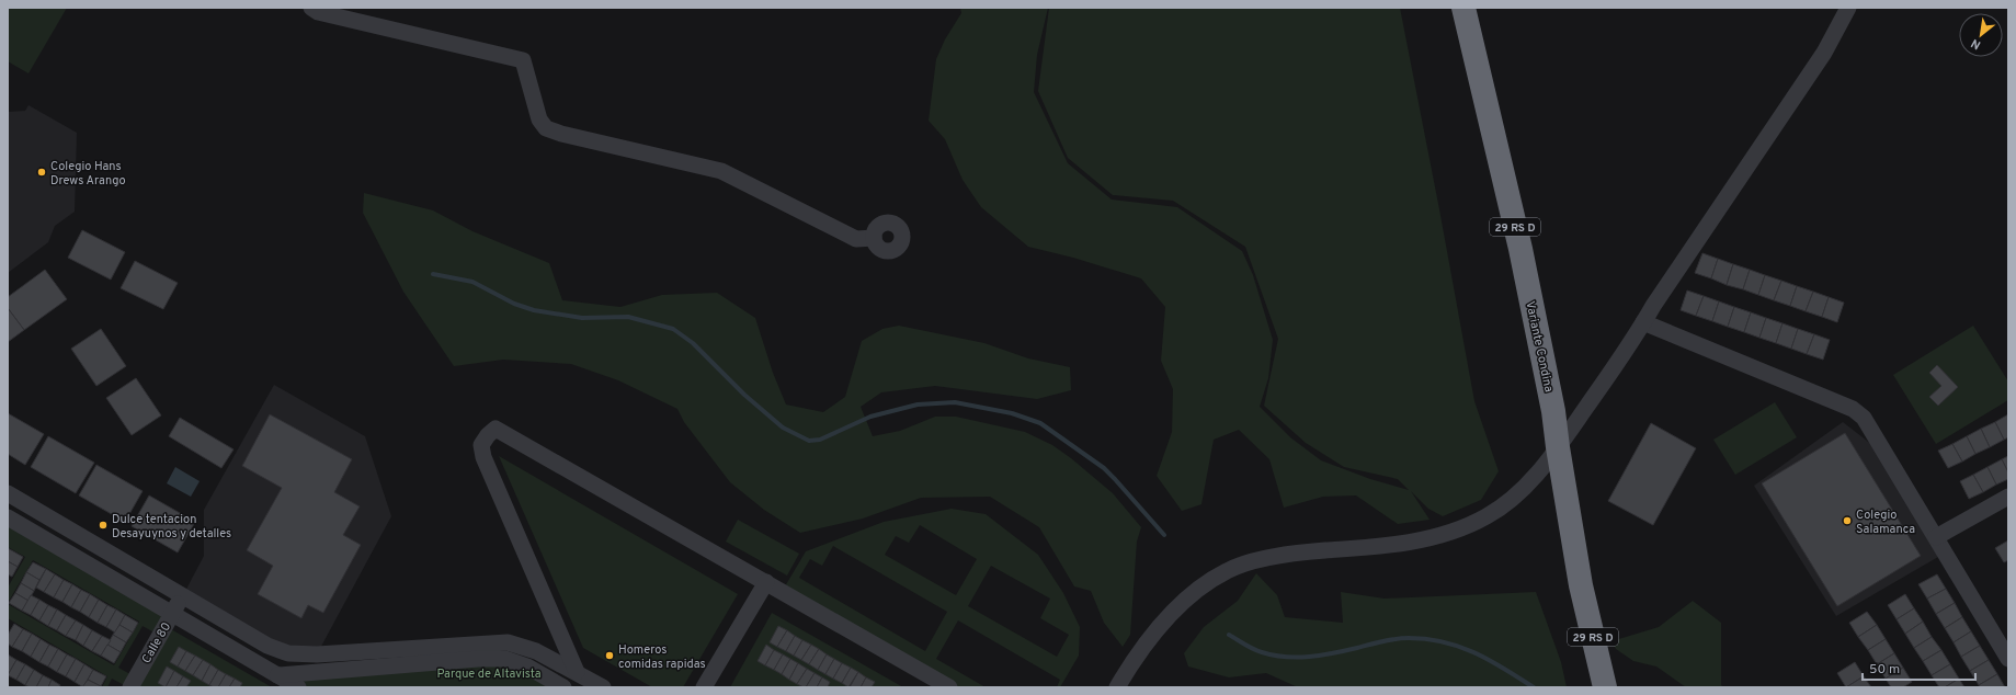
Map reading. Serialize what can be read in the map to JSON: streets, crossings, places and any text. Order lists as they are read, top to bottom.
{
  "streets": {
    "highway": ["29 RS D", "Variante Condina"],
    "street": ["Calle 80"]
  },
  "parks": ["Parque de Altavista"],
  "places": [
    "Colegio Hans Drews Arango",
    "Colegio Salamanca",
    "Dulce tentacion Desayuynos y detalles",
    "Homeros comidas rapidas"
  ],
  "scale_bar": "50 m",
  "north": "bottom left"
}
